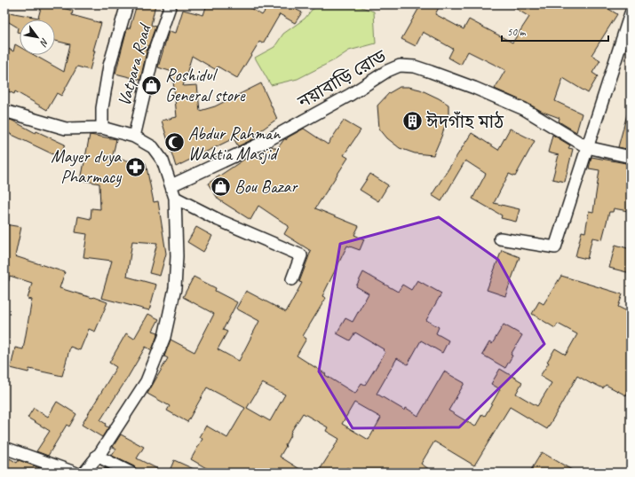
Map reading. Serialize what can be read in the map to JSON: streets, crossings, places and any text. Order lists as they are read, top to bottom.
{
  "streets": {
    "street": ["Vatpara Road", "নয়াবাড়ি রোড"]
  },
  "places": {
    "shop": ["Roshidul General store", "Bou Bazar"],
    "building": ["ঈদগাঁহ মাঠ"],
    "mosque": ["Abdur Rahman Waktia Masjid"],
    "pharmacy": ["Mayer duya Pharmacy"]
  },
  "scale_bar": "50 m",
  "north": "bottom right"
}
